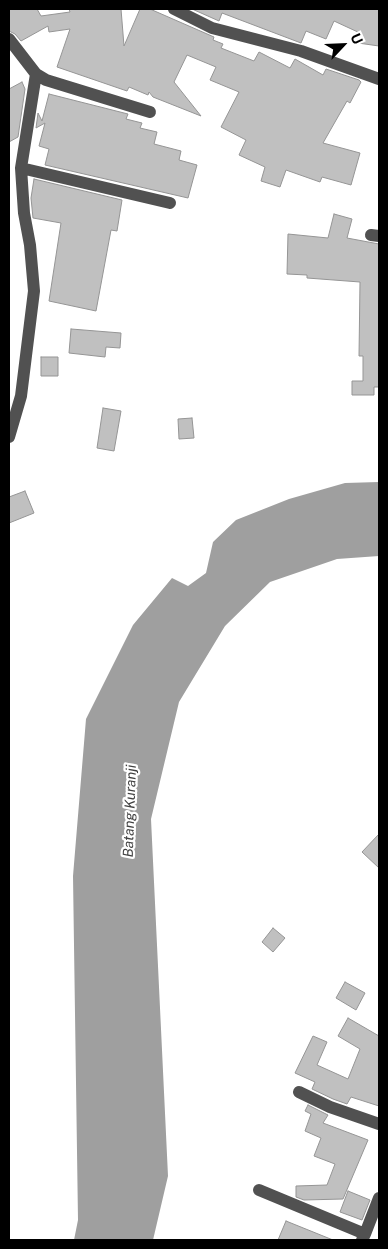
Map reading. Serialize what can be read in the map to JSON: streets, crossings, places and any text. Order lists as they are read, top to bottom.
{
  "water": ["Batang Kuranji"],
  "north": "top right"
}
